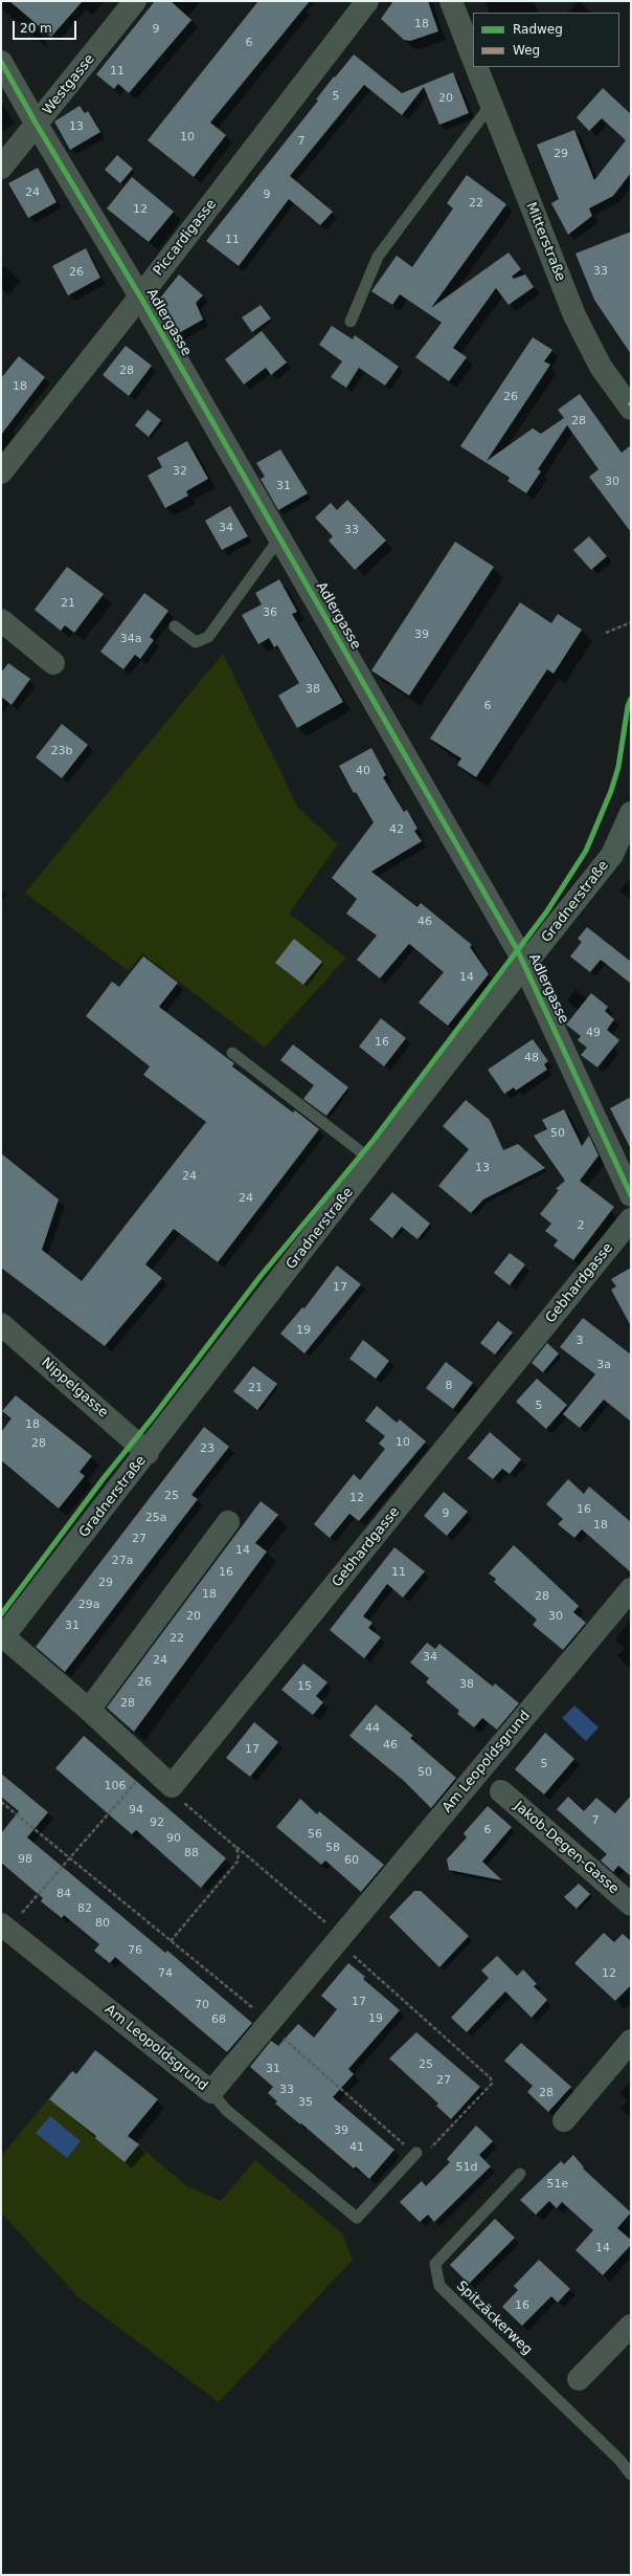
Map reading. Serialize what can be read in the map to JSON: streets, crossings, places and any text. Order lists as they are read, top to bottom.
{
  "streets": {
    "main road": ["Gradnerstraße"],
    "street": [
      "Westgasse",
      "Piccardigasse",
      "Mitterstraße",
      "Adlergasse",
      "Gebhardgasse",
      "Nippelgasse",
      "Am Leopoldsgrund",
      "Jakob-Degen-Gasse"
    ],
    "lane": ["Spitzäckerweg"]
  },
  "crossings": [
    ["Westgasse", "Adlergasse"],
    ["Piccardigasse", "Adlergasse"],
    ["Adlergasse", "Gradnerstraße"],
    ["Gradnerstraße", "Nippelgasse"]
  ],
  "house_numbers": [
    "18",
    "9",
    "6",
    "11",
    "5",
    "20",
    "13",
    "10",
    "7",
    "29",
    "24",
    "9",
    "22",
    "12",
    "11",
    "33",
    "26",
    "28",
    "18",
    "26",
    "28",
    "32",
    "30",
    "31",
    "34",
    "33",
    "21",
    "36",
    "39",
    "34a",
    "38",
    "6",
    "23b",
    "40",
    "42",
    "46",
    "14",
    "49",
    "16",
    "48",
    "50",
    "13",
    "24",
    "24",
    "2",
    "17",
    "19",
    "3",
    "3a",
    "8",
    "21",
    "5",
    "18",
    "10",
    "28",
    "23",
    "25",
    "12",
    "16",
    "9",
    "25a",
    "18",
    "27",
    "14",
    "27a",
    "16",
    "11",
    "29",
    "18",
    "28",
    "29a",
    "20",
    "30",
    "31",
    "22",
    "34",
    "24",
    "26",
    "38",
    "15",
    "28",
    "44",
    "46",
    "17",
    "5",
    "50",
    "106",
    "94",
    "7",
    "92",
    "6",
    "56",
    "90",
    "58",
    "88",
    "98",
    "60",
    "84",
    "82",
    "80",
    "76",
    "74",
    "12",
    "17",
    "70",
    "19",
    "68",
    "25",
    "31",
    "27",
    "33",
    "28",
    "35",
    "39",
    "41",
    "51d",
    "51e",
    "14",
    "16"
  ],
  "legend": ["Radweg", "Weg"],
  "scale_bar": "20 m"
}
